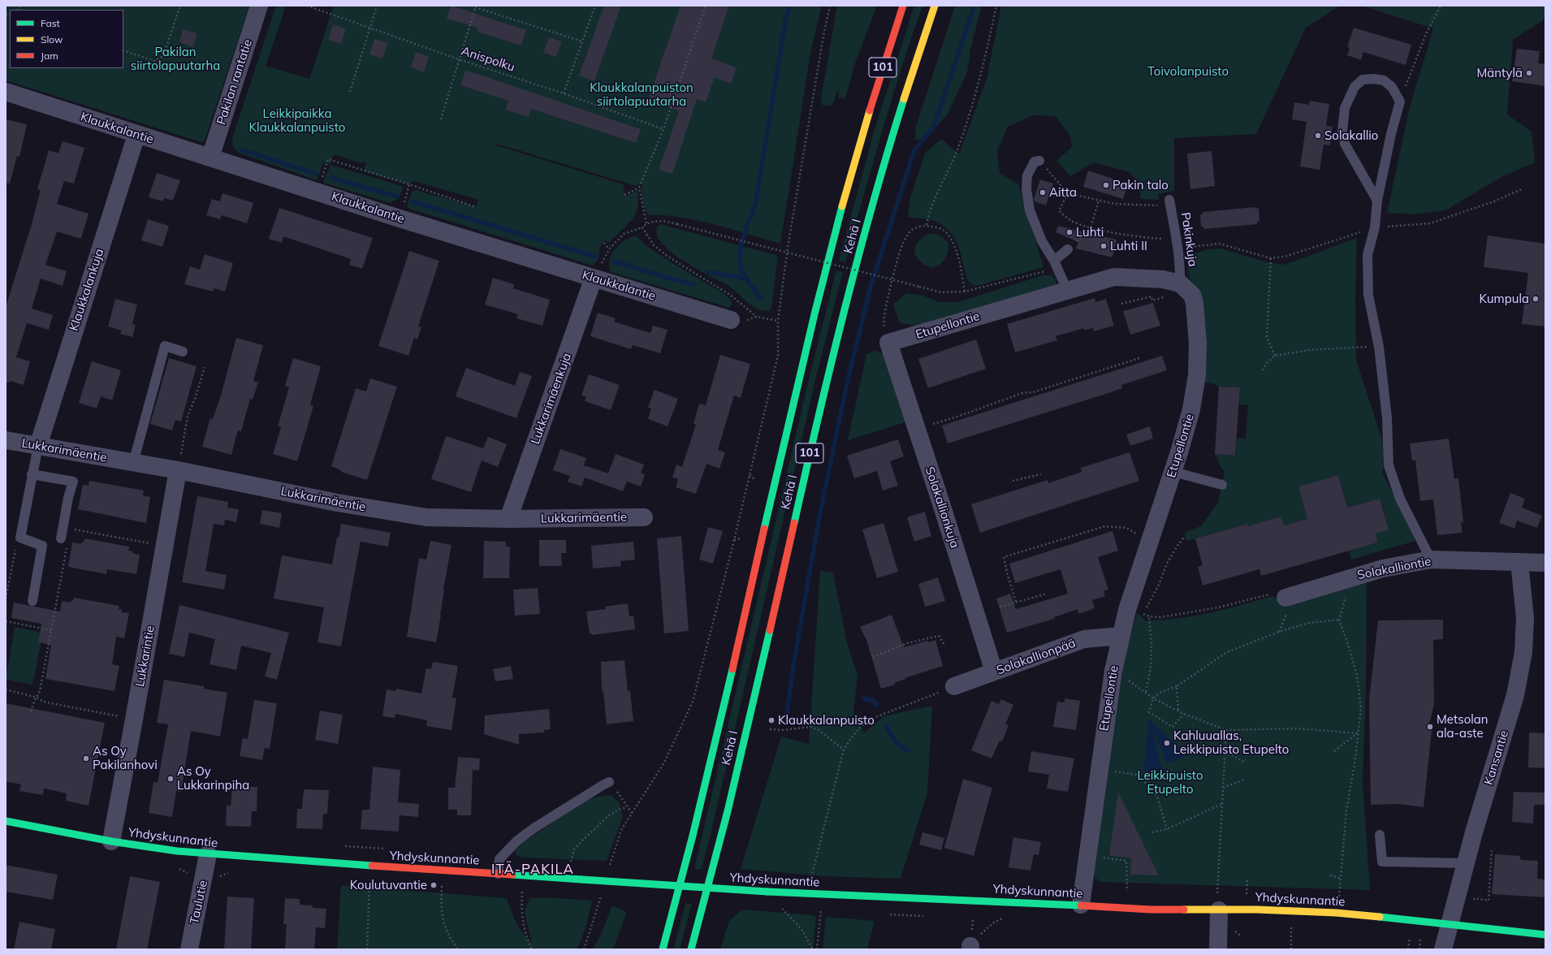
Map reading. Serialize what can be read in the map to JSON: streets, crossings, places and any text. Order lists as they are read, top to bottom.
{
  "streets": {
    "main road": ["101", "Kehä I", "Yhdyskunnantie"],
    "street": [
      "Pakilan rantatie",
      "Klaukkalantie",
      "Klaukkalankuja",
      "Etupellontie",
      "Lukkarimäenkuja",
      "Lukkarimäentie",
      "Solakallionkuja",
      "Solakalliontie",
      "Lukkarintie",
      "Solakallionpää",
      "Kansantie",
      "Taulutie"
    ],
    "lane": ["Pakinkuja"],
    "path": ["Anispolku"]
  },
  "crossings": [
    ["Pakilan rantatie", "Klaukkalantie"],
    ["Klaukkalantie", "Klaukkalankuja"],
    ["Klaukkalantie", "Lukkarimäenkuja"],
    ["Pakinkuja", "Etupellontie"],
    ["Klaukkalankuja", "Lukkarimäentie"],
    ["Etupellontie", "Solakallionkuja"],
    ["Etupellontie", "Solakallionpää"],
    ["Etupellontie", "Yhdyskunnantie"],
    ["Lukkarimäenkuja", "Lukkarimäentie"],
    ["Lukkarimäentie", "Lukkarintie"],
    ["Solakallionkuja", "Solakallionpää"],
    ["Solakalliontie", "Kansantie"],
    ["Lukkarintie", "Yhdyskunnantie"],
    ["Kansantie", "Yhdyskunnantie"],
    ["Yhdyskunnantie", "Taulutie"]
  ],
  "districts": ["ITÄ-PAKILA"],
  "parks": [
    "Pakilan siirtolapuutarha",
    "Toivolanpuisto",
    "Klaukkalanpuiston siirtolapuutarha",
    "Leikkipaikka Klaukkalanpuisto",
    "Leikkipuisto Etupelto"
  ],
  "places": [
    "Mäntylä",
    "Solakallio",
    "Pakin talo",
    "Aitta",
    "Luhti",
    "Luhti II",
    "Kumpula",
    "Klaukkalanpuisto",
    "Metsolan ala-aste",
    "Kahluuallas, Leikkipuisto Etupelto",
    "As Oy Pakilanhovi",
    "As Oy Lukkarinpiha",
    "Koulutuvantie"
  ],
  "legend": ["Fast", "Slow", "Jam"]
}
